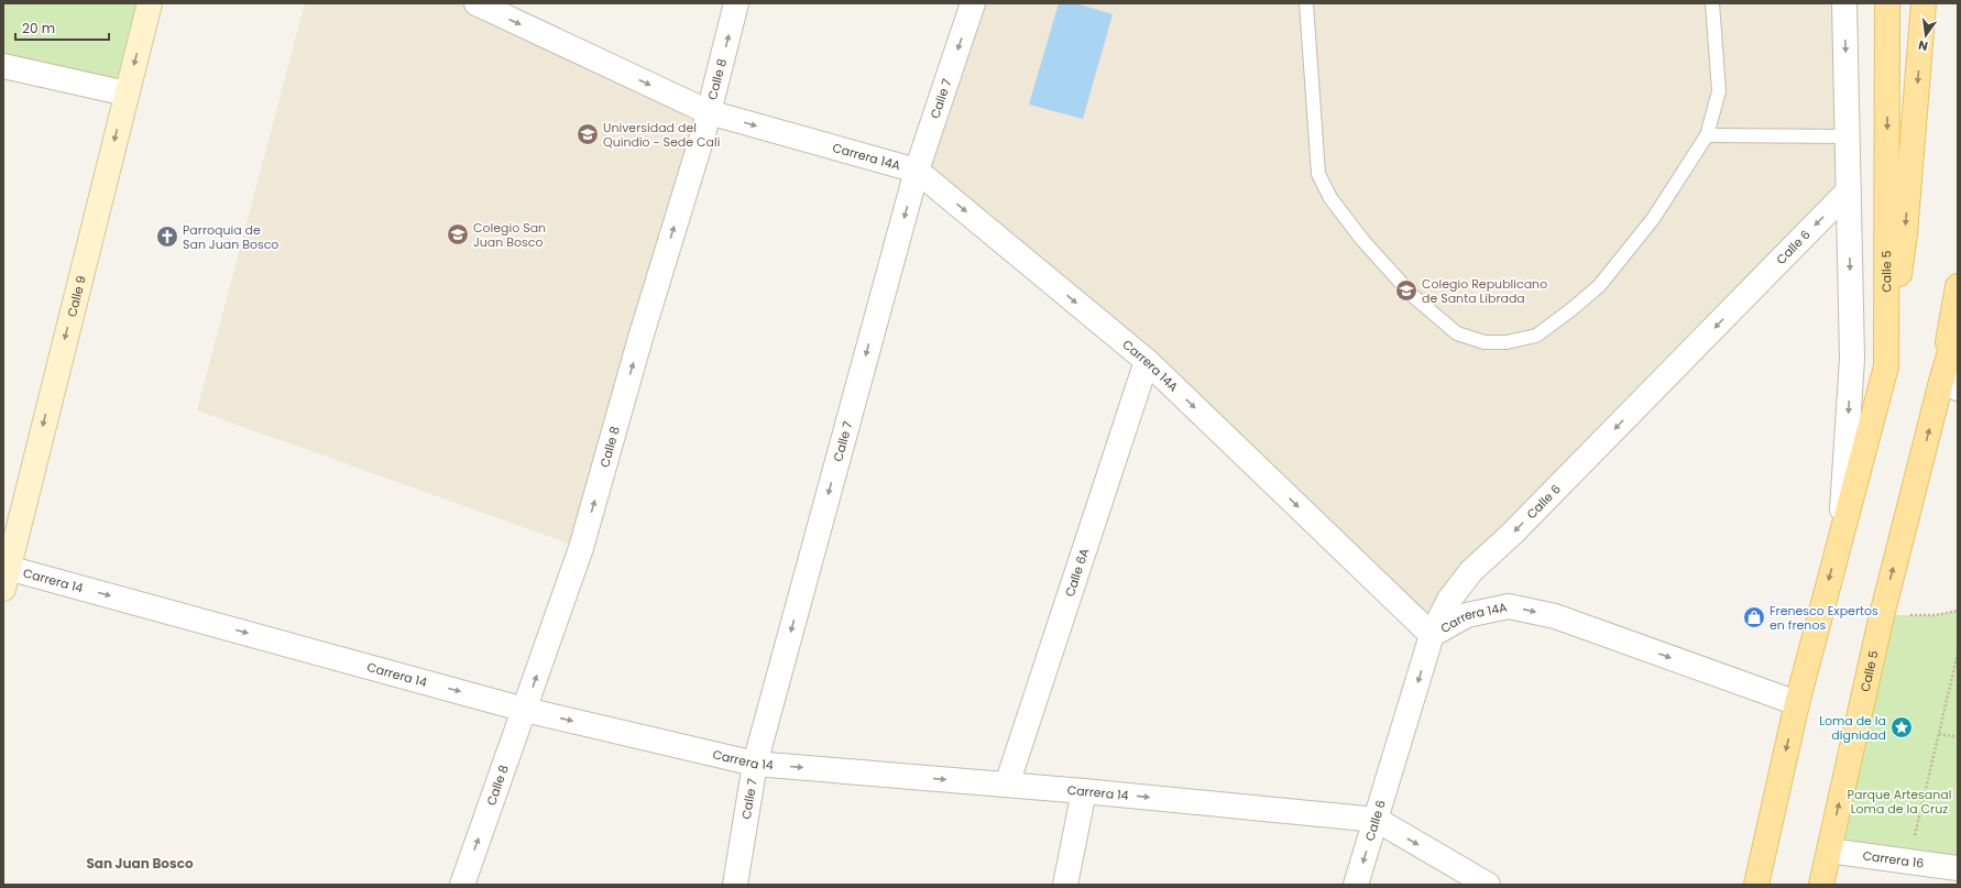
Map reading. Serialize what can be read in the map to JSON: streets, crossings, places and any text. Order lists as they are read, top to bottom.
{
  "streets": {
    "main road": ["Calle 5", "Calle 9"],
    "street": [
      "Calle 8",
      "Calle 7",
      "Carrera 14A",
      "Calle 6",
      "Calle 6A",
      "Carrera 14",
      "Carrera 16"
    ]
  },
  "crossings": [
    ["Calle 8", "Carrera 14A"],
    ["Calle 8", "Carrera 14"],
    ["Calle 7", "Carrera 14A"],
    ["Calle 7", "Carrera 14"],
    ["Carrera 14A", "Calle 6"],
    ["Carrera 14A", "Calle 5"],
    ["Carrera 14A", "Calle 6A"],
    ["Calle 6", "Calle 5"],
    ["Calle 6", "Carrera 14"],
    ["Calle 5", "Carrera 16"],
    ["Calle 9", "Carrera 14"],
    ["Calle 6A", "Carrera 14"]
  ],
  "one_way": [
    "Calle 8",
    "Calle 7",
    "Carrera 14A",
    "Calle 6",
    "Calle 9",
    "Carrera 14"
  ],
  "districts": ["San Juan Bosco"],
  "parks": ["Parque Artesanal Loma de la Cruz"],
  "places": {
    "school or university": ["Universidad del Quindío - Sede Cali", "Colegio San Juan Bosco", "Colegio Republicano de Santa Librada"],
    "church": ["Parroquia de San Juan Bosco"],
    "shop": ["Frenesco Expertos en frenos"],
    "place": ["Loma de la dignidad"]
  },
  "scale_bar": "20 m",
  "north": "bottom"
}
